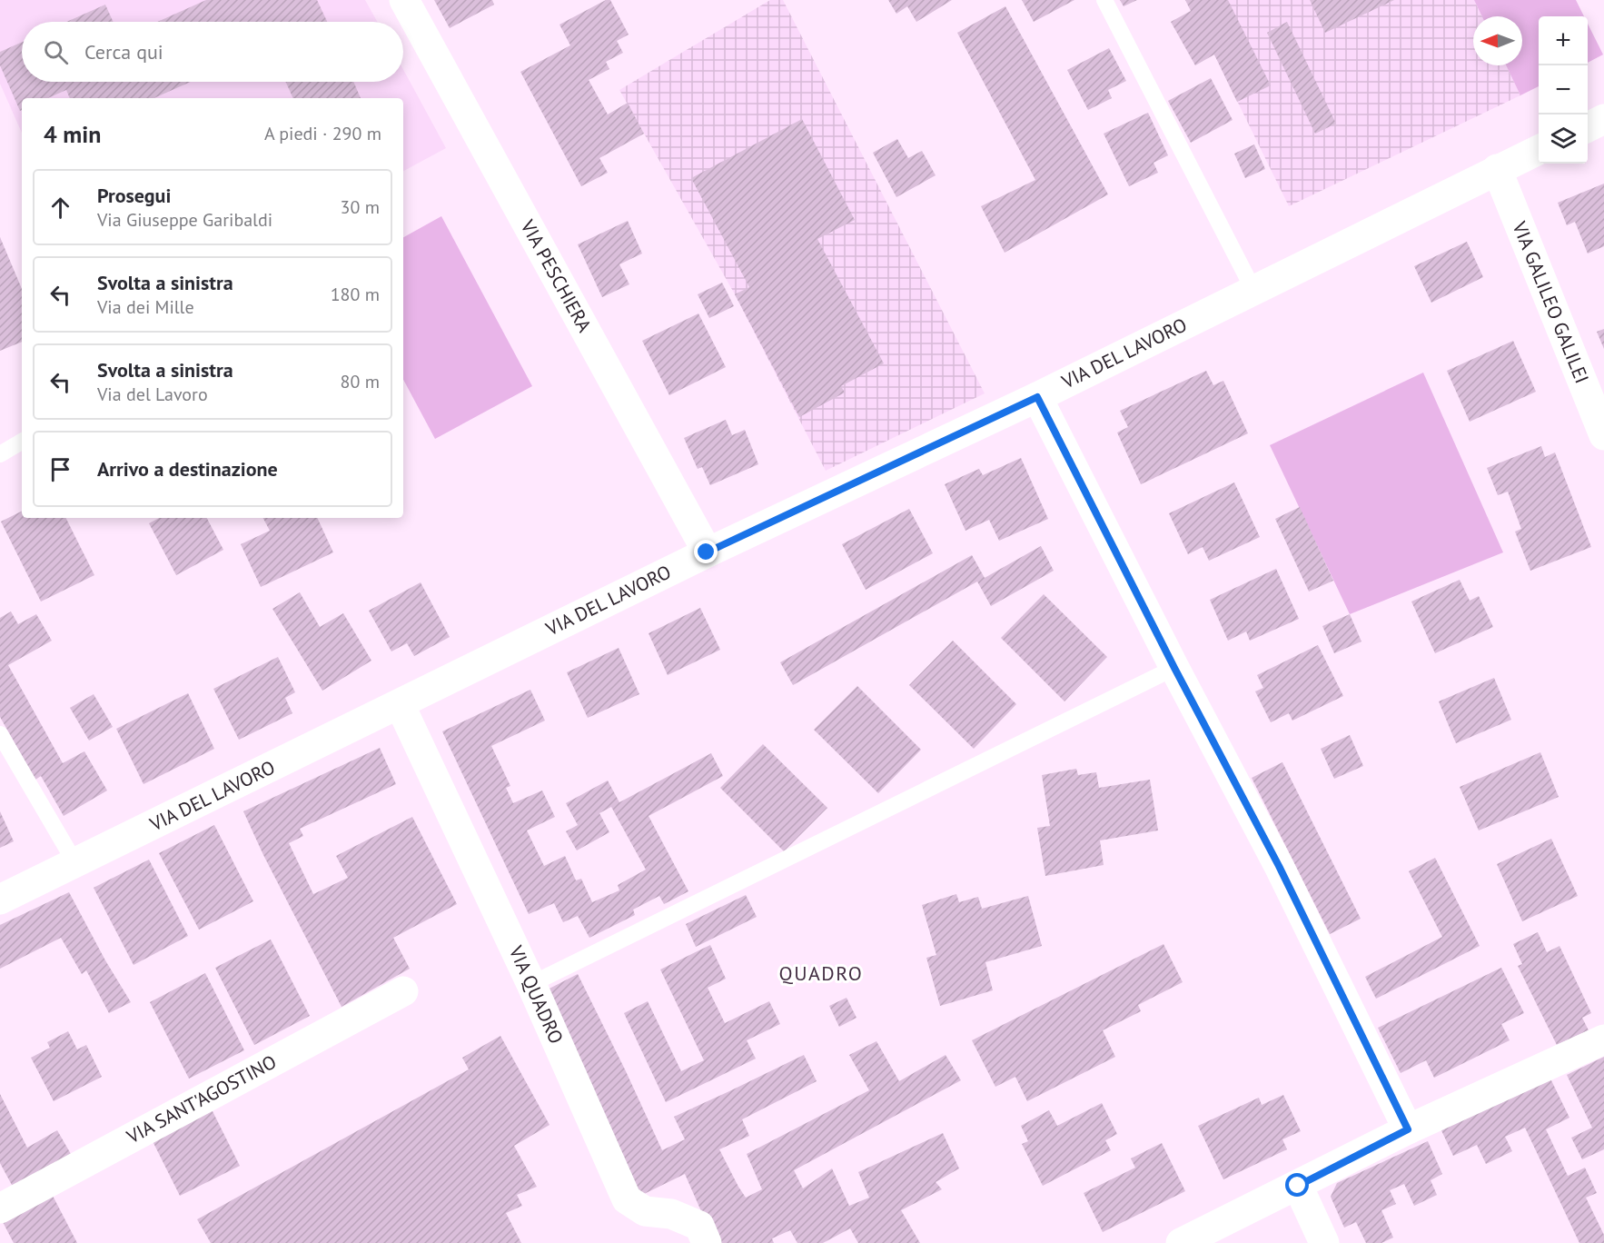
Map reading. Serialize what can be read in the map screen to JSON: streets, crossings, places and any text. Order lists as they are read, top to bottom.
{
  "streets": {
    "street": [
      "VIA PESCHIERA",
      "VIA GALILEO GALILEI",
      "VIA DEL LAVORO",
      "VIA QUADRO",
      "VIA SANT'AGOSTINO"
    ]
  },
  "crossings": [
    ["VIA PESCHIERA", "VIA DEL LAVORO"],
    ["VIA GALILEO GALILEI", "VIA DEL LAVORO"],
    ["VIA DEL LAVORO", "VIA QUADRO"]
  ],
  "districts": ["QUADRO"],
  "north": "left",
  "page": {
    "map_buttons": ["+", "−"],
    "search": "Cerca qui",
    "heading": ["4 min", "A piedi · 290 m"],
    "list": [
      ["Prosegui", "Via Giuseppe Garibaldi", "30 m"],
      ["Svolta a sinistra", "Via dei Mille", "180 m"],
      ["Svolta a sinistra", "Via del Lavoro", "80 m"],
      "Arrivo a destinazione"
    ]
  }
}
